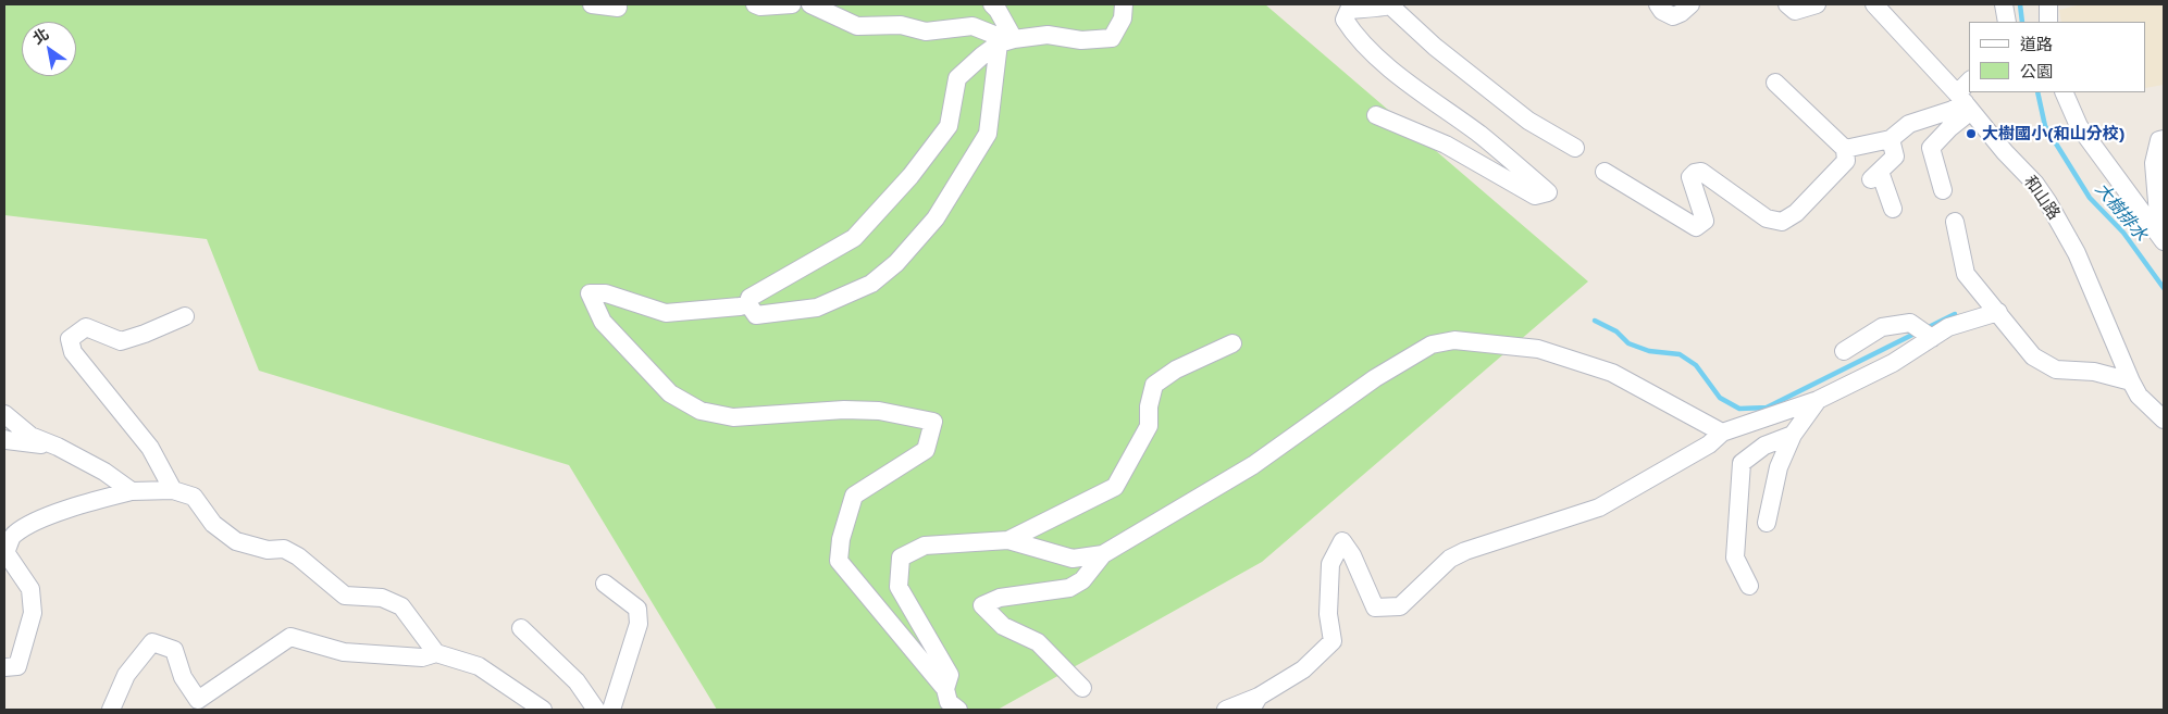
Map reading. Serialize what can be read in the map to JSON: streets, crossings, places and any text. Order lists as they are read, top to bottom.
{
  "streets": {
    "street": ["和山路"]
  },
  "water": ["大樹排水"],
  "places": ["大樹國小(和山分校)"],
  "legend": ["道路", "公園"],
  "north": "top left"
}
